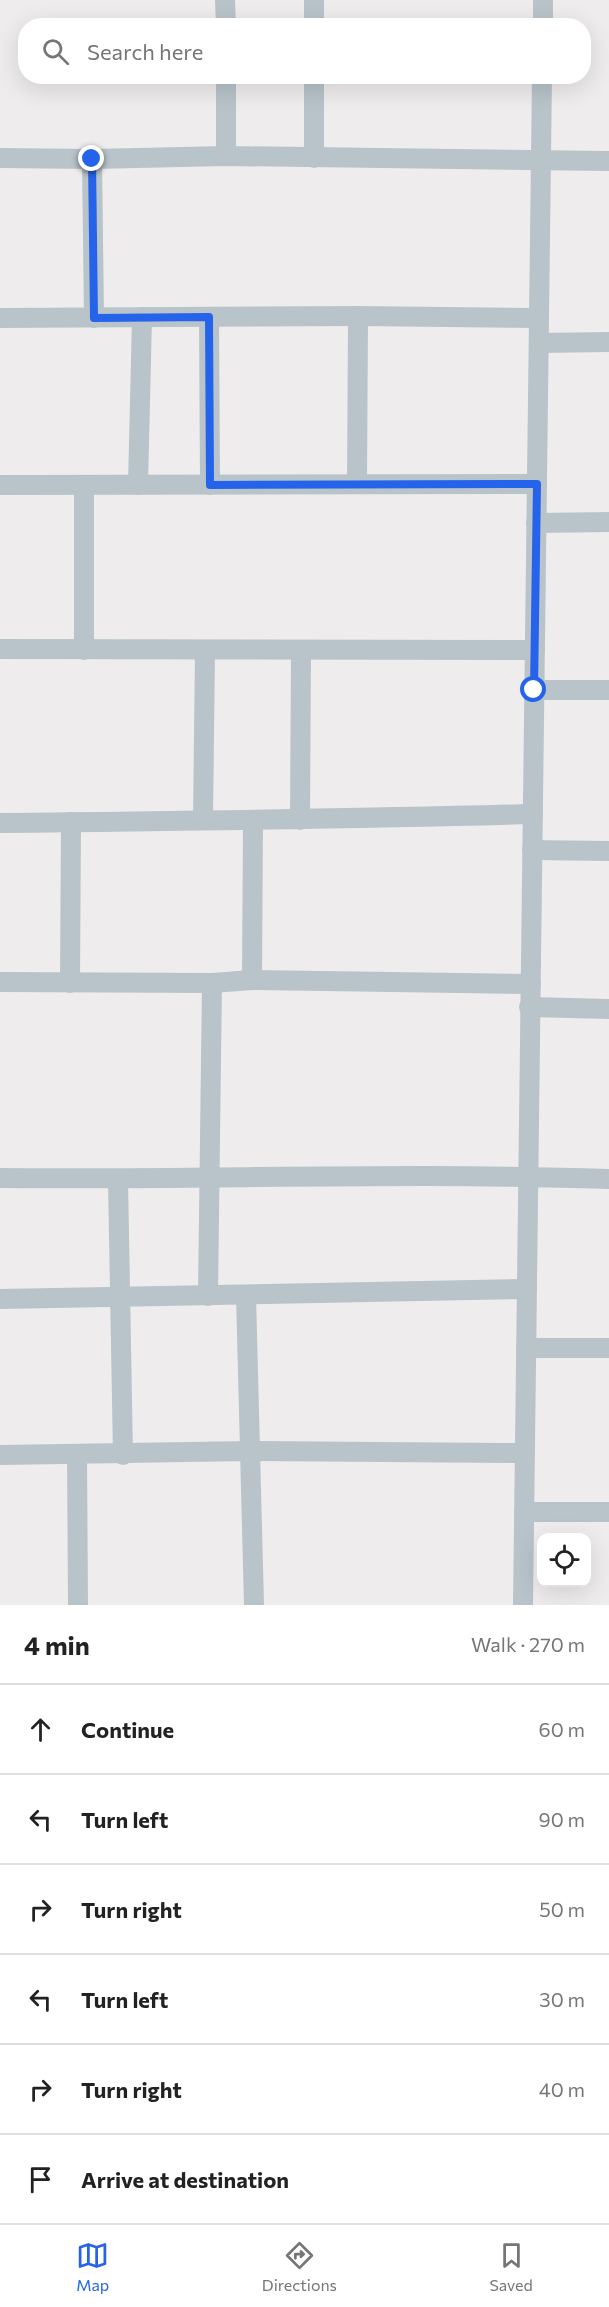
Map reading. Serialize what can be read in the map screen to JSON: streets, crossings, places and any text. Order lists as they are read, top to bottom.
{
  "page": {
    "search": "Search here",
    "heading": ["4 min", "Walk · 270 m"],
    "list": [
      ["Continue", "60 m"],
      ["Turn left", "90 m"],
      ["Turn right", "50 m"],
      ["Turn left", "30 m"],
      ["Turn right", "40 m"],
      "Arrive at destination"
    ],
    "nav": ["Map", "Directions", "Saved"]
  }
}
